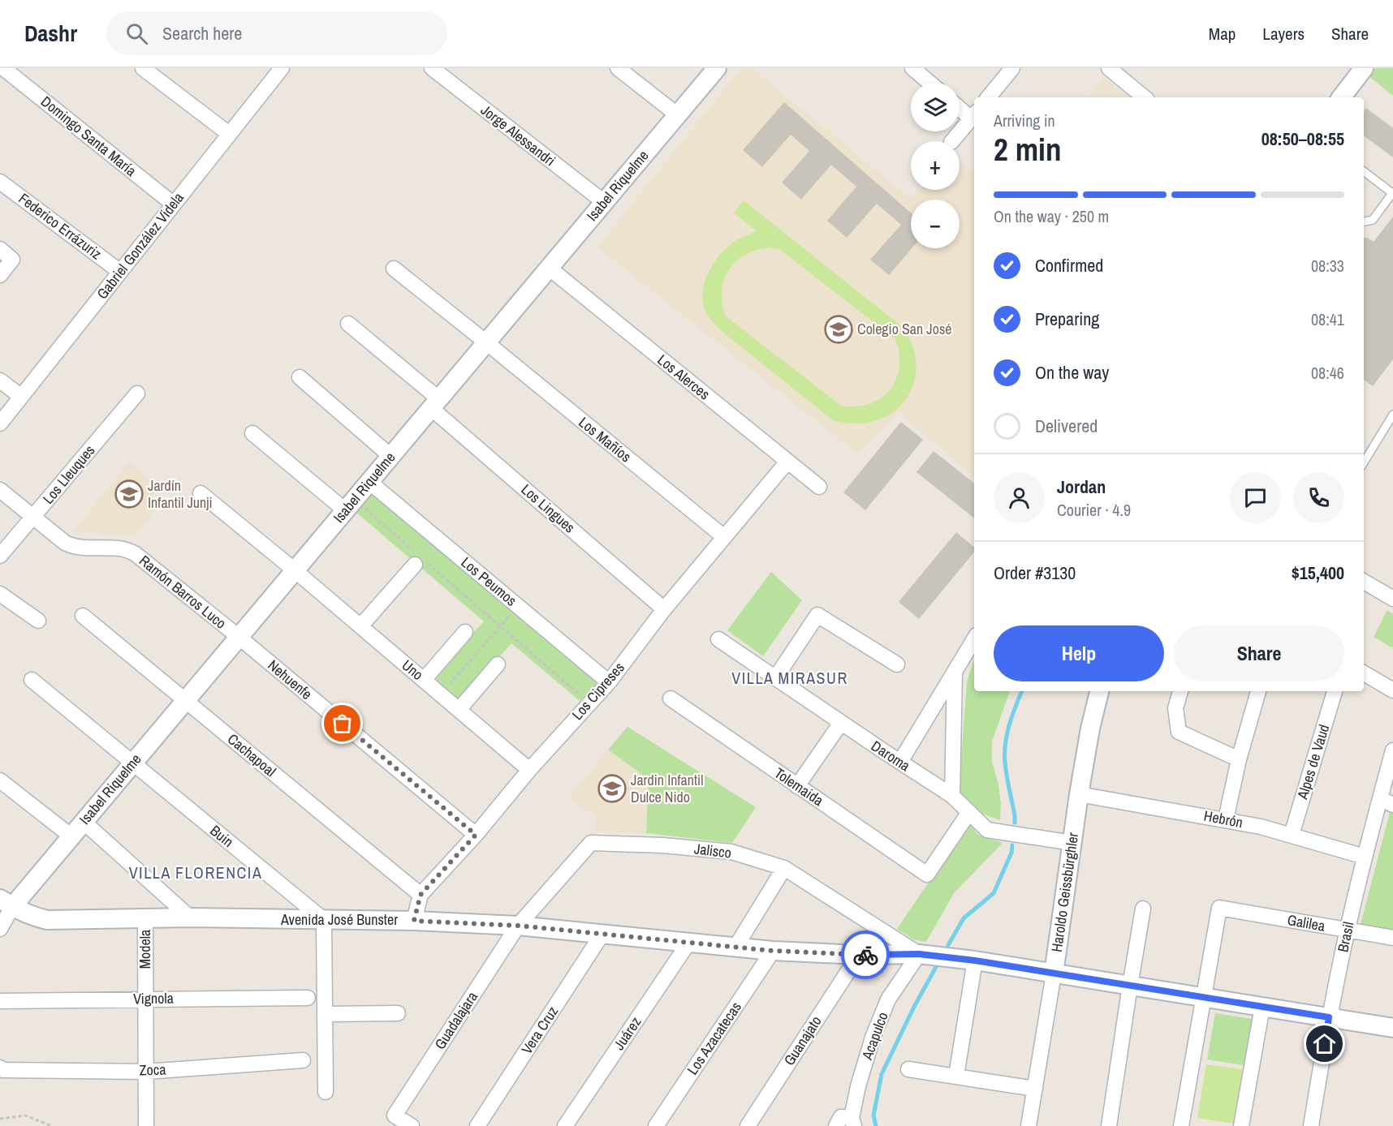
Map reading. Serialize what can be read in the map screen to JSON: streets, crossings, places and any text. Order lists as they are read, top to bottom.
{
  "streets": {
    "street": [
      "Jorge Alessandri",
      "Domingo Santa María",
      "Isabel Riquelme",
      "Federico Errázuriz",
      "Gabriel González Videla",
      "Los Alerces",
      "Los Mañíos",
      "Los Lleuques",
      "Los Lingues",
      "Los Peumos",
      "Ramón Barros Luco",
      "Uno",
      "Nehuenfe",
      "Los Cipreses",
      "Cachapoal",
      "Daroma",
      "Alpes de Vaud",
      "Tolemaida",
      "Hebrón",
      "Buin",
      "Jalisco",
      "Haroldo Geissbürghler",
      "Avenida José Bunster",
      "Galilea",
      "Brasil",
      "Modela",
      "Vignola",
      "Guadalajara",
      "Vera Cruz",
      "Juárez",
      "Acapulco",
      "Los Azacatecas",
      "Guanajato",
      "Zoca"
    ]
  },
  "crossings": [
    ["Jorge Alessandri", "Isabel Riquelme"],
    ["Domingo Santa María", "Gabriel González Videla"],
    ["Isabel Riquelme", "Los Alerces"],
    ["Isabel Riquelme", "Los Mañíos"],
    ["Isabel Riquelme", "Los Lingues"],
    ["Isabel Riquelme", "Los Peumos"],
    ["Isabel Riquelme", "Ramón Barros Luco"],
    ["Isabel Riquelme", "Uno"],
    ["Isabel Riquelme", "Nehuenfe"],
    ["Isabel Riquelme", "Cachapoal"],
    ["Isabel Riquelme", "Buin"],
    ["Isabel Riquelme", "Avenida José Bunster"],
    ["Federico Errázuriz", "Gabriel González Videla"],
    ["Los Alerces", "Los Cipreses"],
    ["Los Mañíos", "Los Cipreses"],
    ["Los Lleuques", "Ramón Barros Luco"],
    ["Los Lingues", "Los Cipreses"],
    ["Los Peumos", "Los Cipreses"],
    ["Ramón Barros Luco", "Nehuenfe"],
    ["Uno", "Los Cipreses"],
    ["Nehuenfe", "Los Cipreses"],
    ["Los Cipreses", "Cachapoal"],
    ["Los Cipreses", "Avenida José Bunster"],
    ["Daroma", "Tolemaida"],
    ["Daroma", "Haroldo Geissbürghler"],
    ["Alpes de Vaud", "Hebrón"],
    ["Hebrón", "Haroldo Geissbürghler"],
    ["Hebrón", "Brasil"],
    ["Buin", "Avenida José Bunster"],
    ["Jalisco", "Avenida José Bunster"],
    ["Jalisco", "Guadalajara"],
    ["Jalisco", "Acapulco"],
    ["Haroldo Geissbürghler", "Avenida José Bunster"],
    ["Avenida José Bunster", "Galilea"],
    ["Avenida José Bunster", "Brasil"],
    ["Avenida José Bunster", "Modela"],
    ["Avenida José Bunster", "Guadalajara"],
    ["Avenida José Bunster", "Vera Cruz"],
    ["Avenida José Bunster", "Juárez"],
    ["Avenida José Bunster", "Acapulco"],
    ["Avenida José Bunster", "Los Azacatecas"],
    ["Avenida José Bunster", "Guanajato"],
    ["Galilea", "Brasil"],
    ["Modela", "Vignola"],
    ["Modela", "Zoca"]
  ],
  "districts": ["VILLA MIRASUR", "VILLA FLORENCIA"],
  "places": {
    "school or university": ["Colegio San José", "Jardín Infantil Junji", "Jardin Infantil Dulce Nido"]
  },
  "page": {
    "header": "Dashr",
    "search": "Search here",
    "nav": ["Map", "Layers", "Share"],
    "map_buttons": ["+", "−"],
    "heading": ["2 min", "Arriving in", "08:50–08:55"],
    "panel": [
      "Jordan",
      "Courier · 4.9",
      "Order #3130",
      "$15,400"
    ],
    "bar": "On the way · 250 m",
    "list": [
      ["Confirmed", "08:33"],
      ["Preparing", "08:41"],
      ["On the way", "08:46"],
      "Delivered"
    ],
    "buttons": ["Help", "Share"]
  }
}
